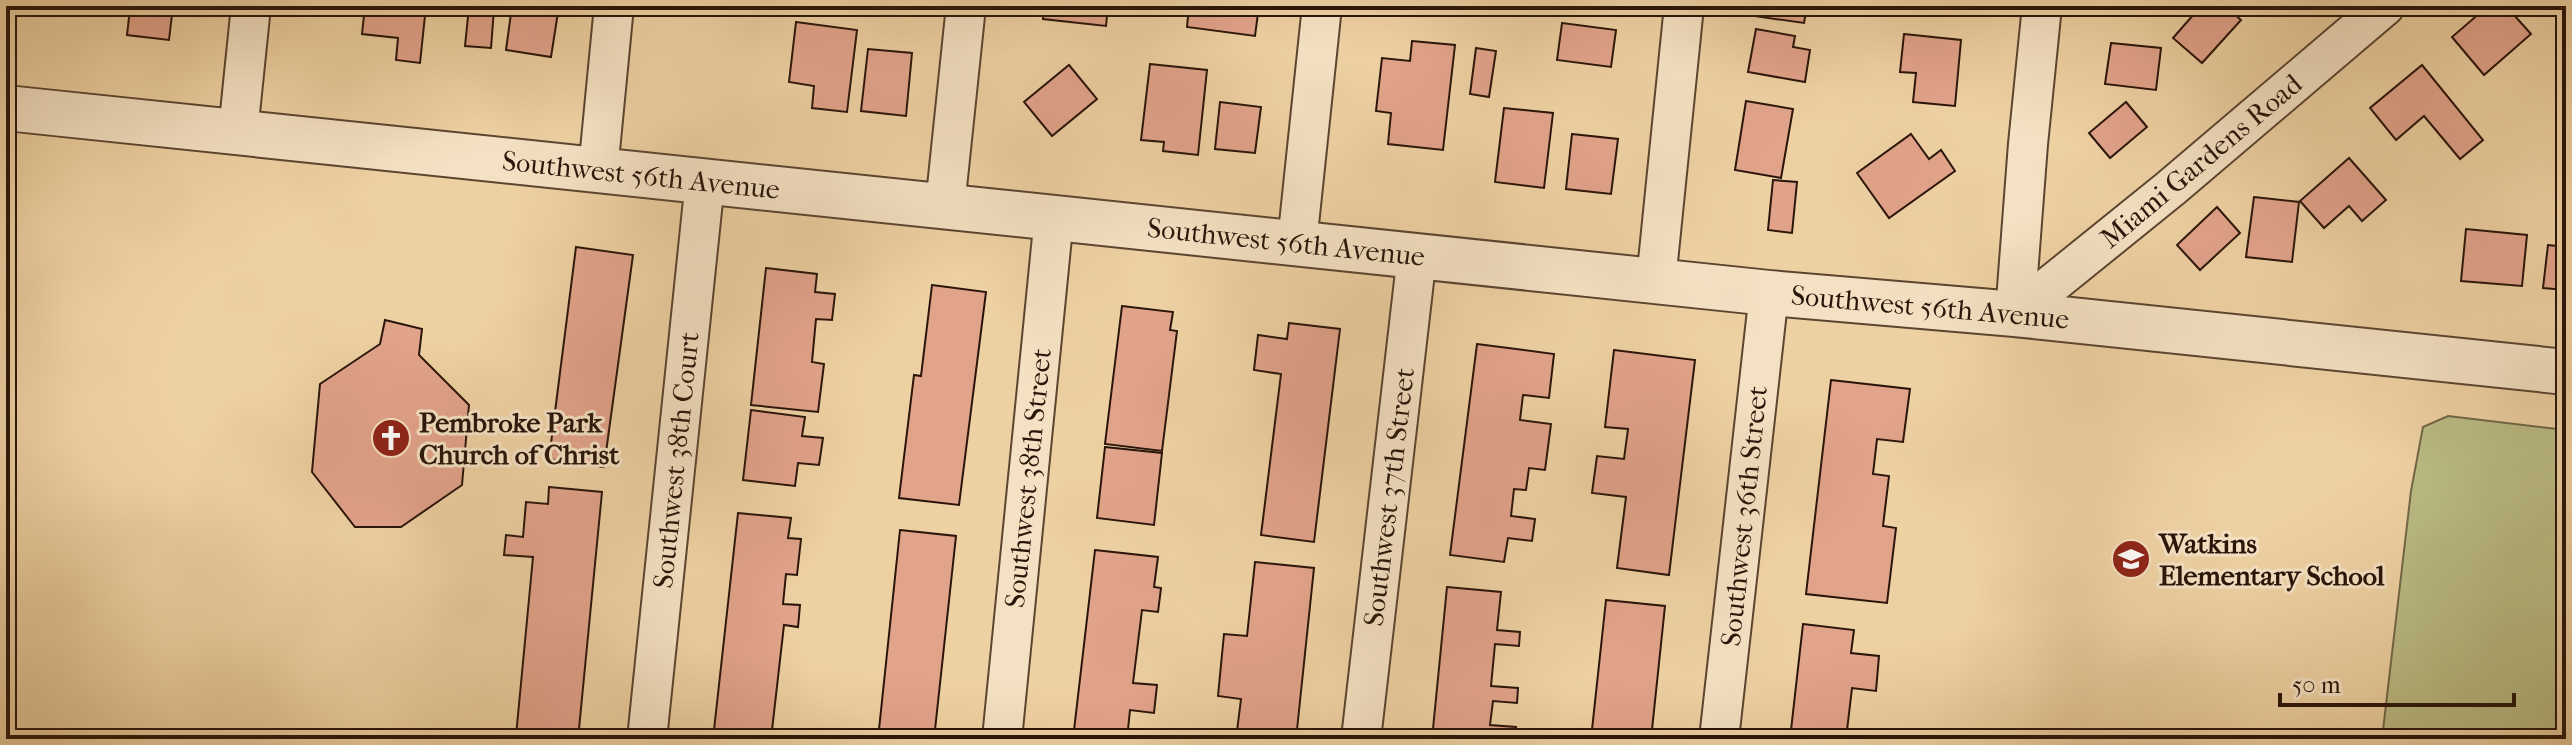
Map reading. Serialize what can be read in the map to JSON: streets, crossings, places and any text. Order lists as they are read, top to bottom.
{
  "streets": {
    "street": [
      "Miami Gardens Road",
      "Southwest 56th Avenue",
      "Southwest 38th Court",
      "Southwest 38th Street",
      "Southwest 37th Street",
      "Southwest 36th Street"
    ]
  },
  "crossings": [
    ["Miami Gardens Road", "Southwest 56th Avenue"],
    ["Southwest 56th Avenue", "Southwest 38th Court"],
    ["Southwest 56th Avenue", "Southwest 38th Street"],
    ["Southwest 56th Avenue", "Southwest 37th Street"],
    ["Southwest 56th Avenue", "Southwest 36th Street"]
  ],
  "places": {
    "church": ["Pembroke Park Church of Christ"],
    "school or university": ["Watkins Elementary School"]
  },
  "scale_bar": "50 m"
}
